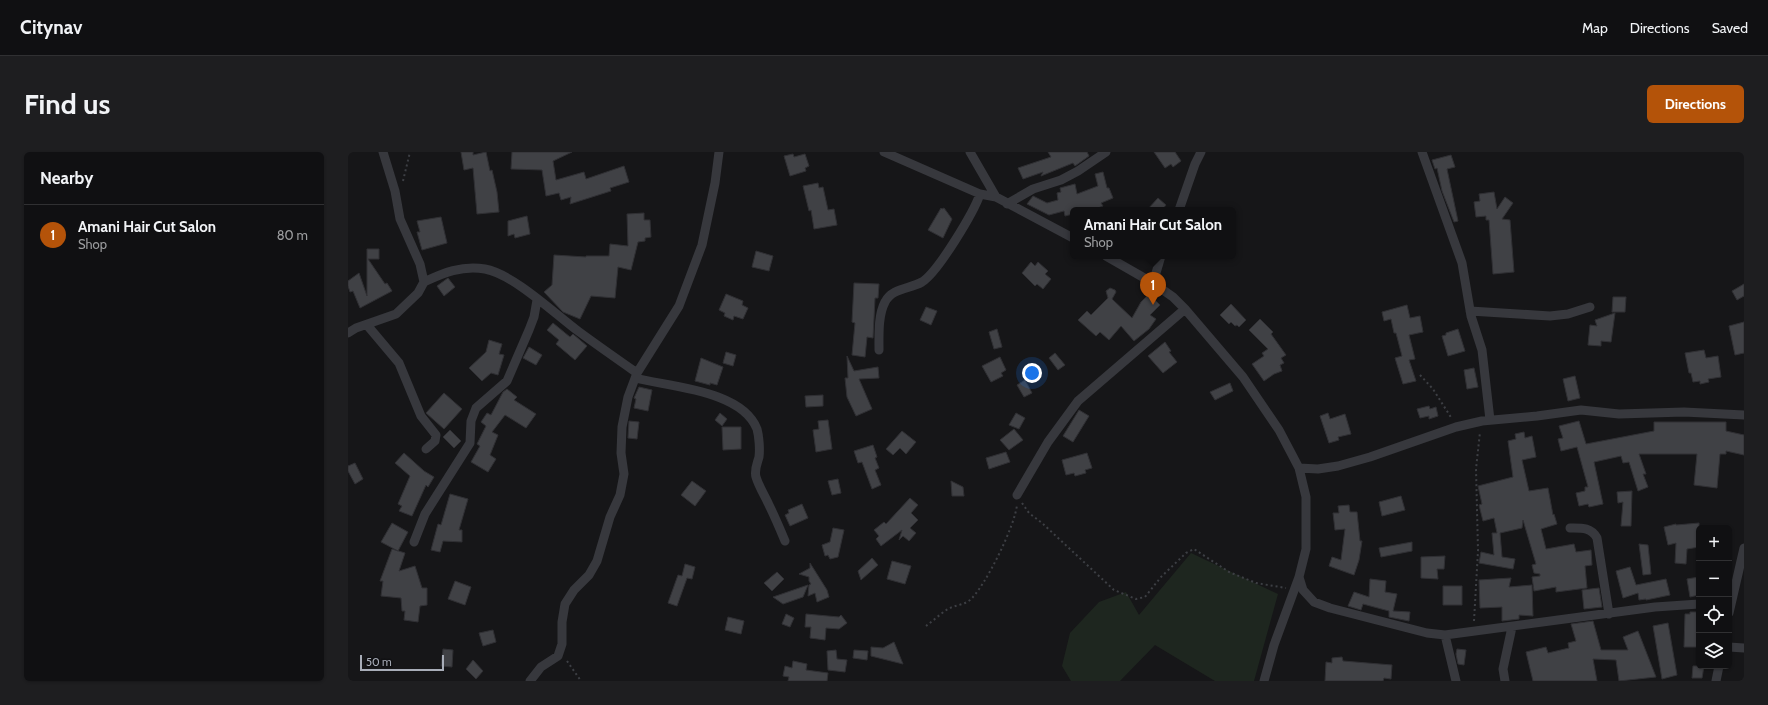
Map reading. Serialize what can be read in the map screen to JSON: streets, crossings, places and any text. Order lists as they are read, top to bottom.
{
  "scale_bar": "50 m",
  "page": {
    "header": "Citynav",
    "nav": ["Map", "Directions", "Saved"],
    "buttons": "Directions",
    "title": "Find us",
    "heading": "Nearby",
    "list": [
      {
        "mark": "1",
        "name": "Amani Hair Cut Salon",
        "note": "Shop",
        "value": "80 m"
      }
    ],
    "popup": ["Amani Hair Cut Salon", "Shop"],
    "pins": "1",
    "map_buttons": ["+", "−"],
    "scale": "50 m"
  }
}
